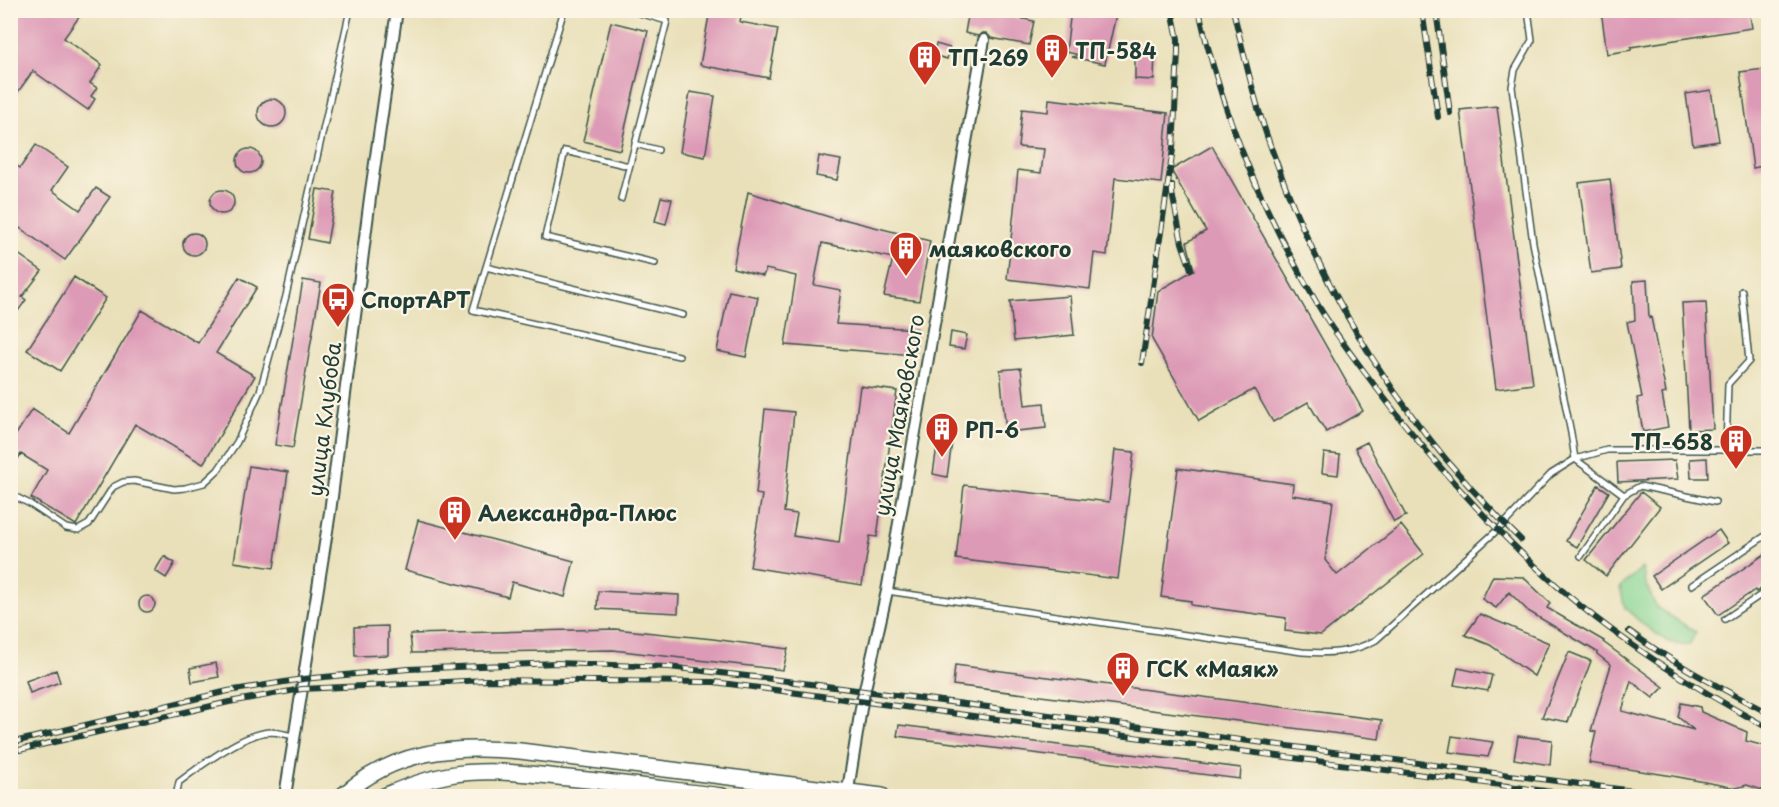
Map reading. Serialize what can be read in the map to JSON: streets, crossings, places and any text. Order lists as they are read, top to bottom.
{
  "streets": {
    "street": ["улица Маяковского", "улица Клубова"]
  },
  "places": {
    "building": [
      "ТП-584",
      "ТП-269",
      "маяковского",
      "РП-6",
      "ТП-658",
      "Александра-Плюс",
      "ГСК «Маяк»"
    ],
    "bus stop": ["СпортАРТ"]
  }
}
